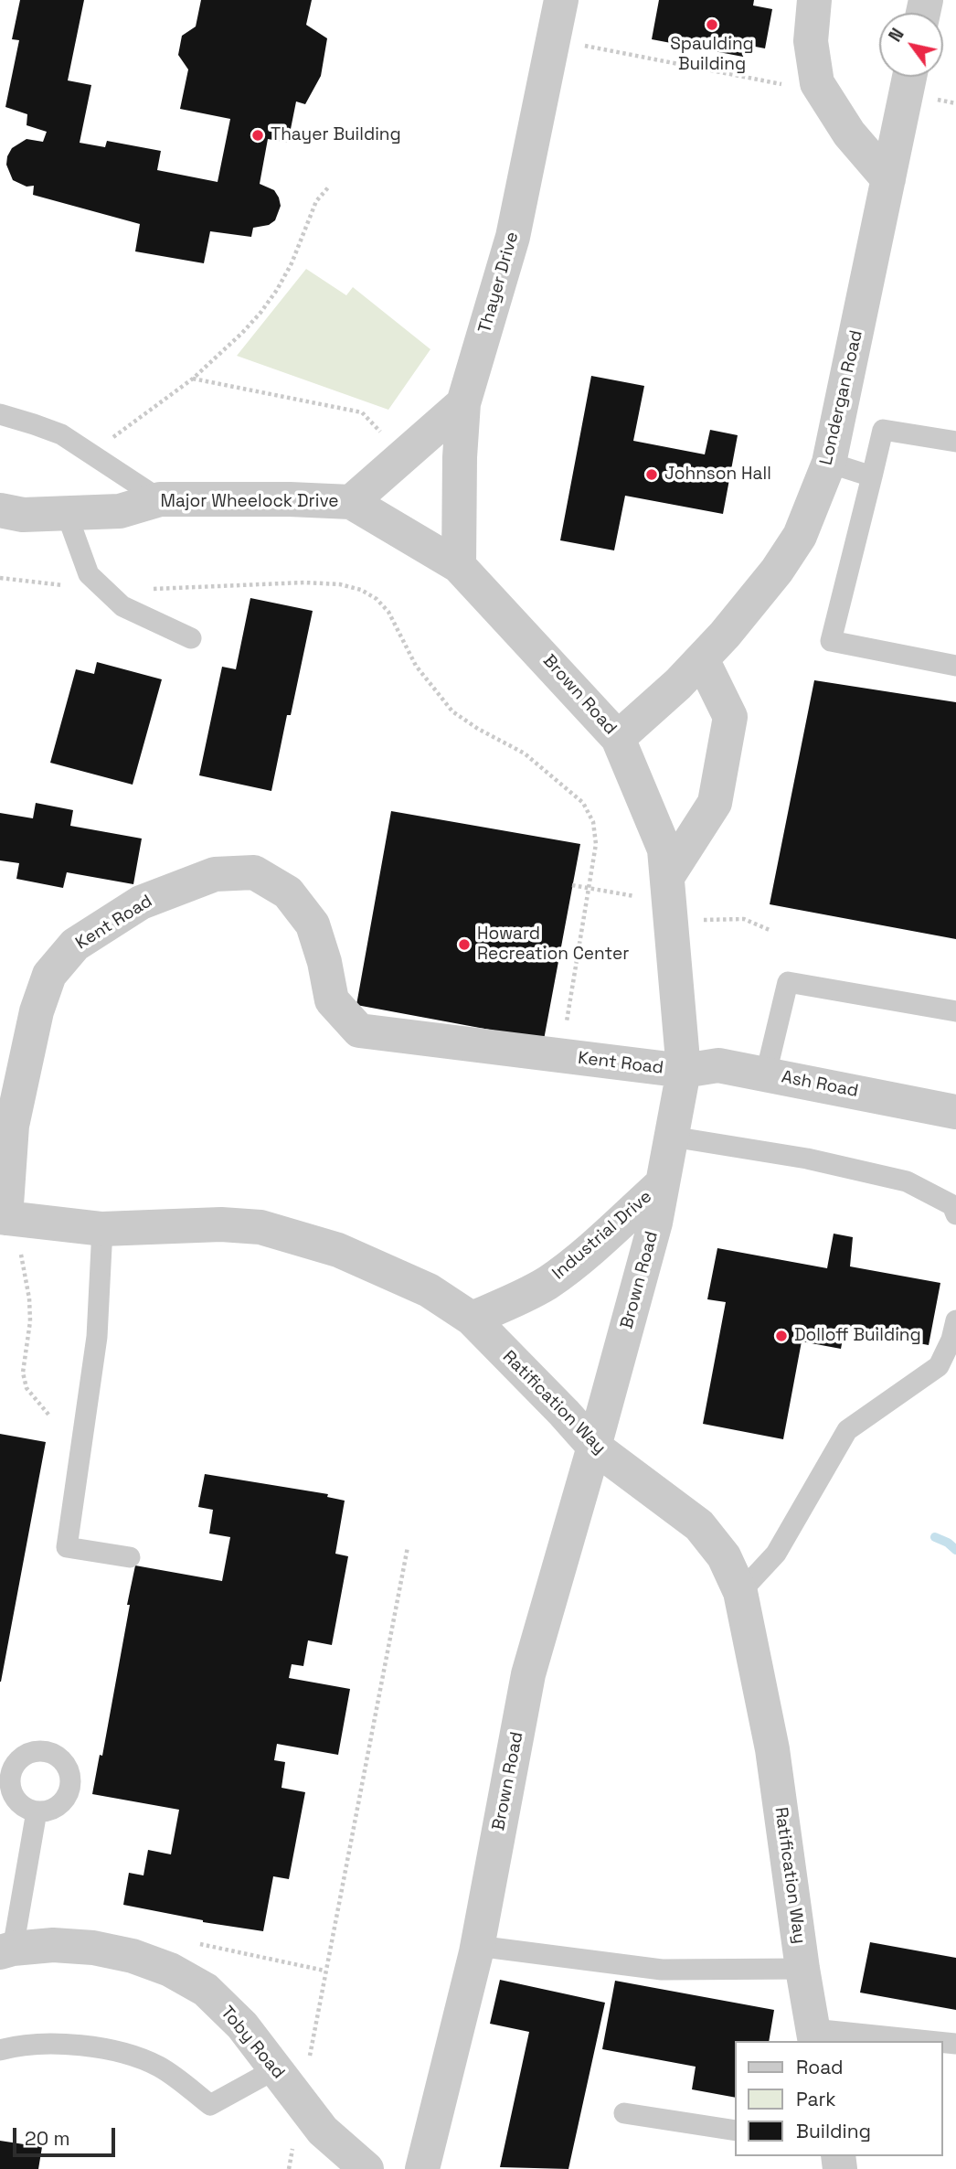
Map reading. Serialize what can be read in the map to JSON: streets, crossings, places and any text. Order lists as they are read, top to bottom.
{
  "streets": {
    "street": [
      "Thayer Drive",
      "Londergan Road",
      "Major Wheelock Drive",
      "Brown Road",
      "Kent Road",
      "Ash Road",
      "Industrial Drive",
      "Ratification Way",
      "Toby Road"
    ]
  },
  "crossings": [
    ["Thayer Drive", "Major Wheelock Drive"],
    ["Thayer Drive", "Brown Road"],
    ["Londergan Road", "Brown Road"],
    ["Major Wheelock Drive", "Brown Road"],
    ["Brown Road", "Kent Road"],
    ["Brown Road", "Ash Road"],
    ["Brown Road", "Industrial Drive"],
    ["Brown Road", "Ratification Way"],
    ["Kent Road", "Ash Road"],
    ["Kent Road", "Ratification Way"],
    ["Industrial Drive", "Ratification Way"]
  ],
  "places": [
    "Spaulding Building",
    "Thayer Building",
    "Johnson Hall",
    "Howard Recreation Center",
    "Dolloff Building"
  ],
  "legend": ["Road", "Park", "Building"],
  "scale_bar": "20 m",
  "north": "top left"
}
